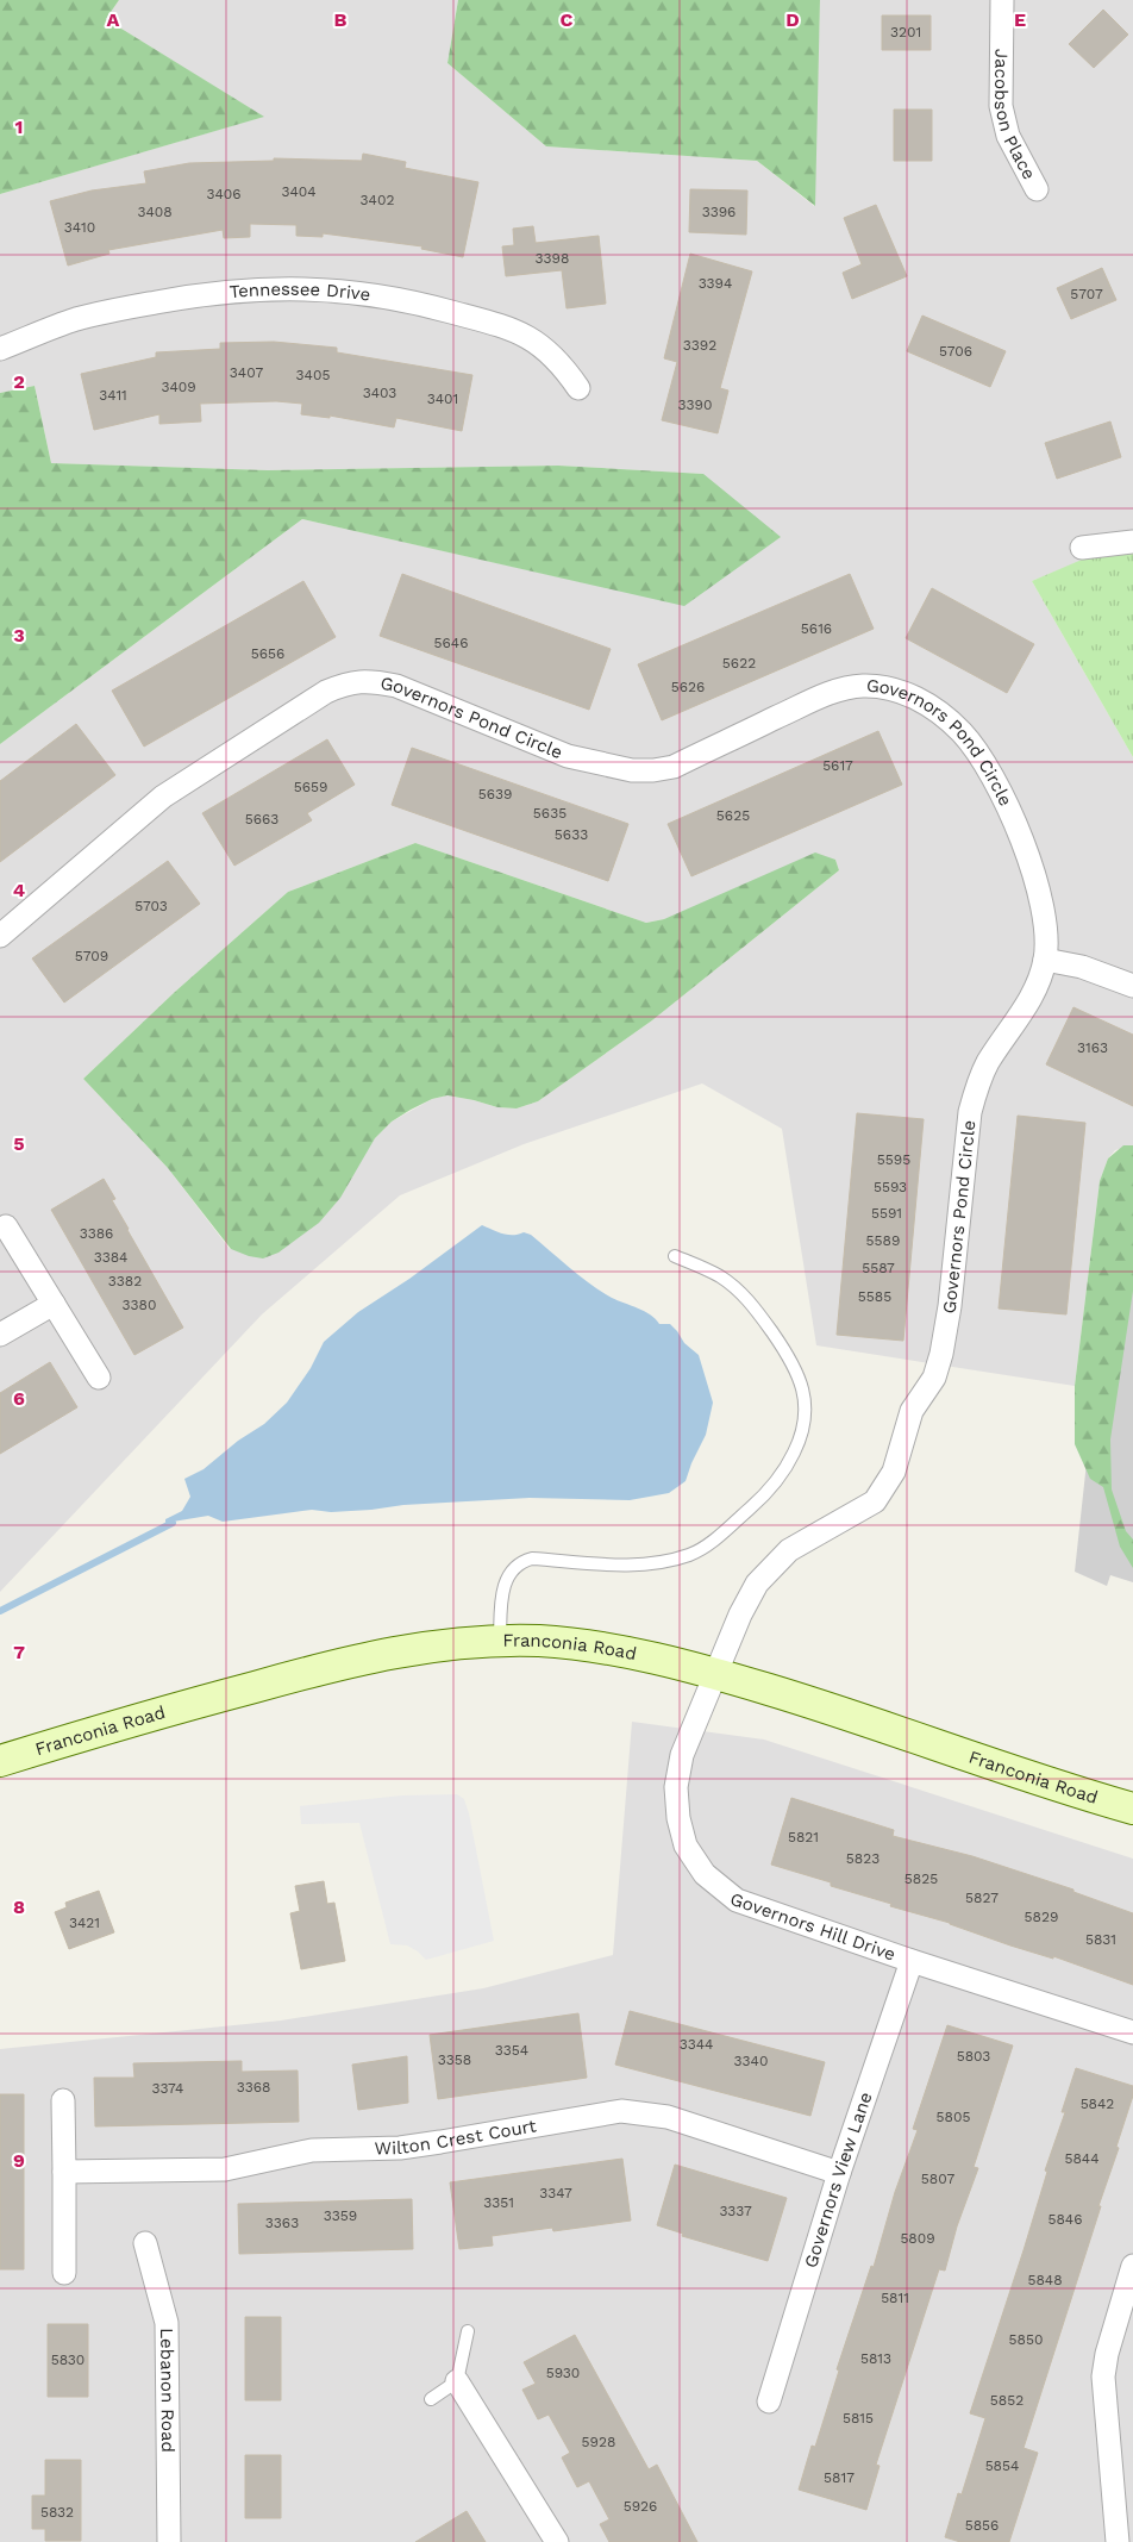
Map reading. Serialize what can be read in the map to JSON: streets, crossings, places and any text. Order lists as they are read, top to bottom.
{
  "streets": {
    "main road": ["Franconia Road"],
    "street": [
      "Jacobson Place",
      "Tennessee Drive",
      "Governors Pond Circle",
      "Governors Hill Drive",
      "Wilton Crest Court",
      "Governors View Lane",
      "Lebanon Road"
    ]
  },
  "crossings": [
    ["Governors Pond Circle", "Franconia Road"],
    ["Governors Pond Circle", "Governors Hill Drive"],
    ["Franconia Road", "Governors Hill Drive"],
    ["Governors Hill Drive", "Governors View Lane"],
    ["Wilton Crest Court", "Governors View Lane"]
  ],
  "house_numbers": [
    "3201",
    "3404",
    "3406",
    "3402",
    "3408",
    "3396",
    "3410",
    "3398",
    "3394",
    "5707",
    "3392",
    "5706",
    "3407",
    "3405",
    "3409",
    "3403",
    "3411",
    "3401",
    "3390",
    "5616",
    "5646",
    "5656",
    "5622",
    "5626",
    "5617",
    "5659",
    "5639",
    "5635",
    "5625",
    "5663",
    "5633",
    "5703",
    "5709",
    "3163",
    "5595",
    "5593",
    "5591",
    "3386",
    "5589",
    "3384",
    "5587",
    "3382",
    "5585",
    "3380",
    "5821",
    "5823",
    "5825",
    "5827",
    "5829",
    "3421",
    "5831",
    "3344",
    "3354",
    "5803",
    "3358",
    "3340",
    "3368",
    "3374",
    "5842",
    "5805",
    "5844",
    "5807",
    "3347",
    "3351",
    "3337",
    "3359",
    "5846",
    "3363",
    "5809",
    "5848",
    "5811",
    "5850",
    "5813",
    "5830",
    "5930",
    "5852",
    "5815",
    "5928",
    "5854",
    "5817",
    "5926",
    "5832",
    "5856"
  ],
  "grid": {
    "columns": [
      "A",
      "B",
      "C",
      "D",
      "E"
    ],
    "rows": [
      "1",
      "2",
      "3",
      "4",
      "5",
      "6",
      "7",
      "8",
      "9"
    ]
  }
}
